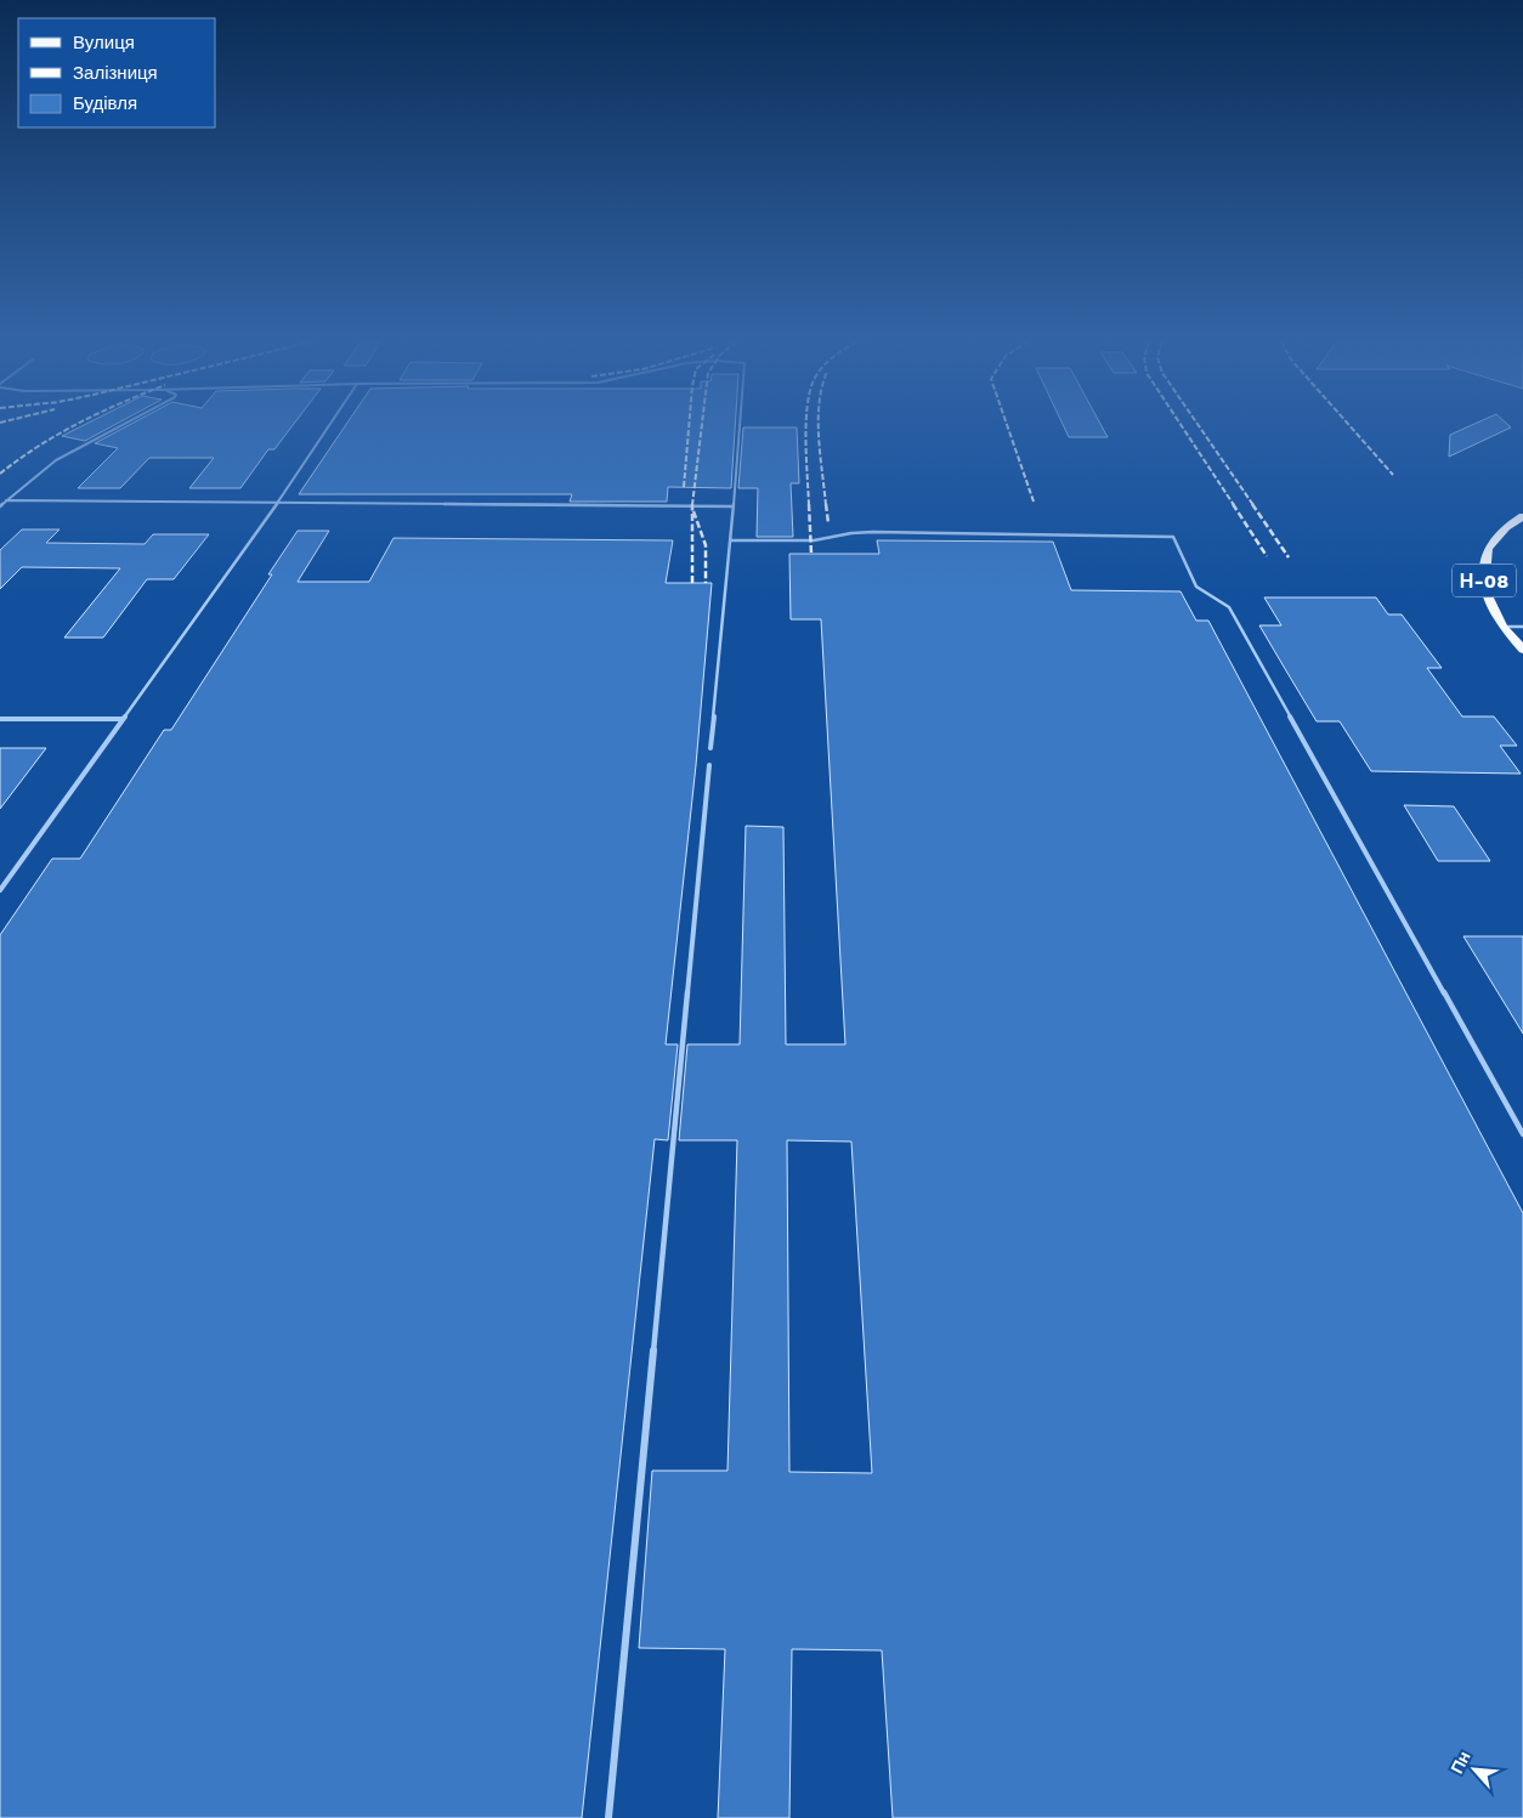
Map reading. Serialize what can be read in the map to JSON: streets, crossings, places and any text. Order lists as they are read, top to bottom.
{
  "streets": {
    "main road": ["Н-08"]
  },
  "legend": ["Вулиця", "Залізниця", "Будівля"],
  "north": "top left"
}
